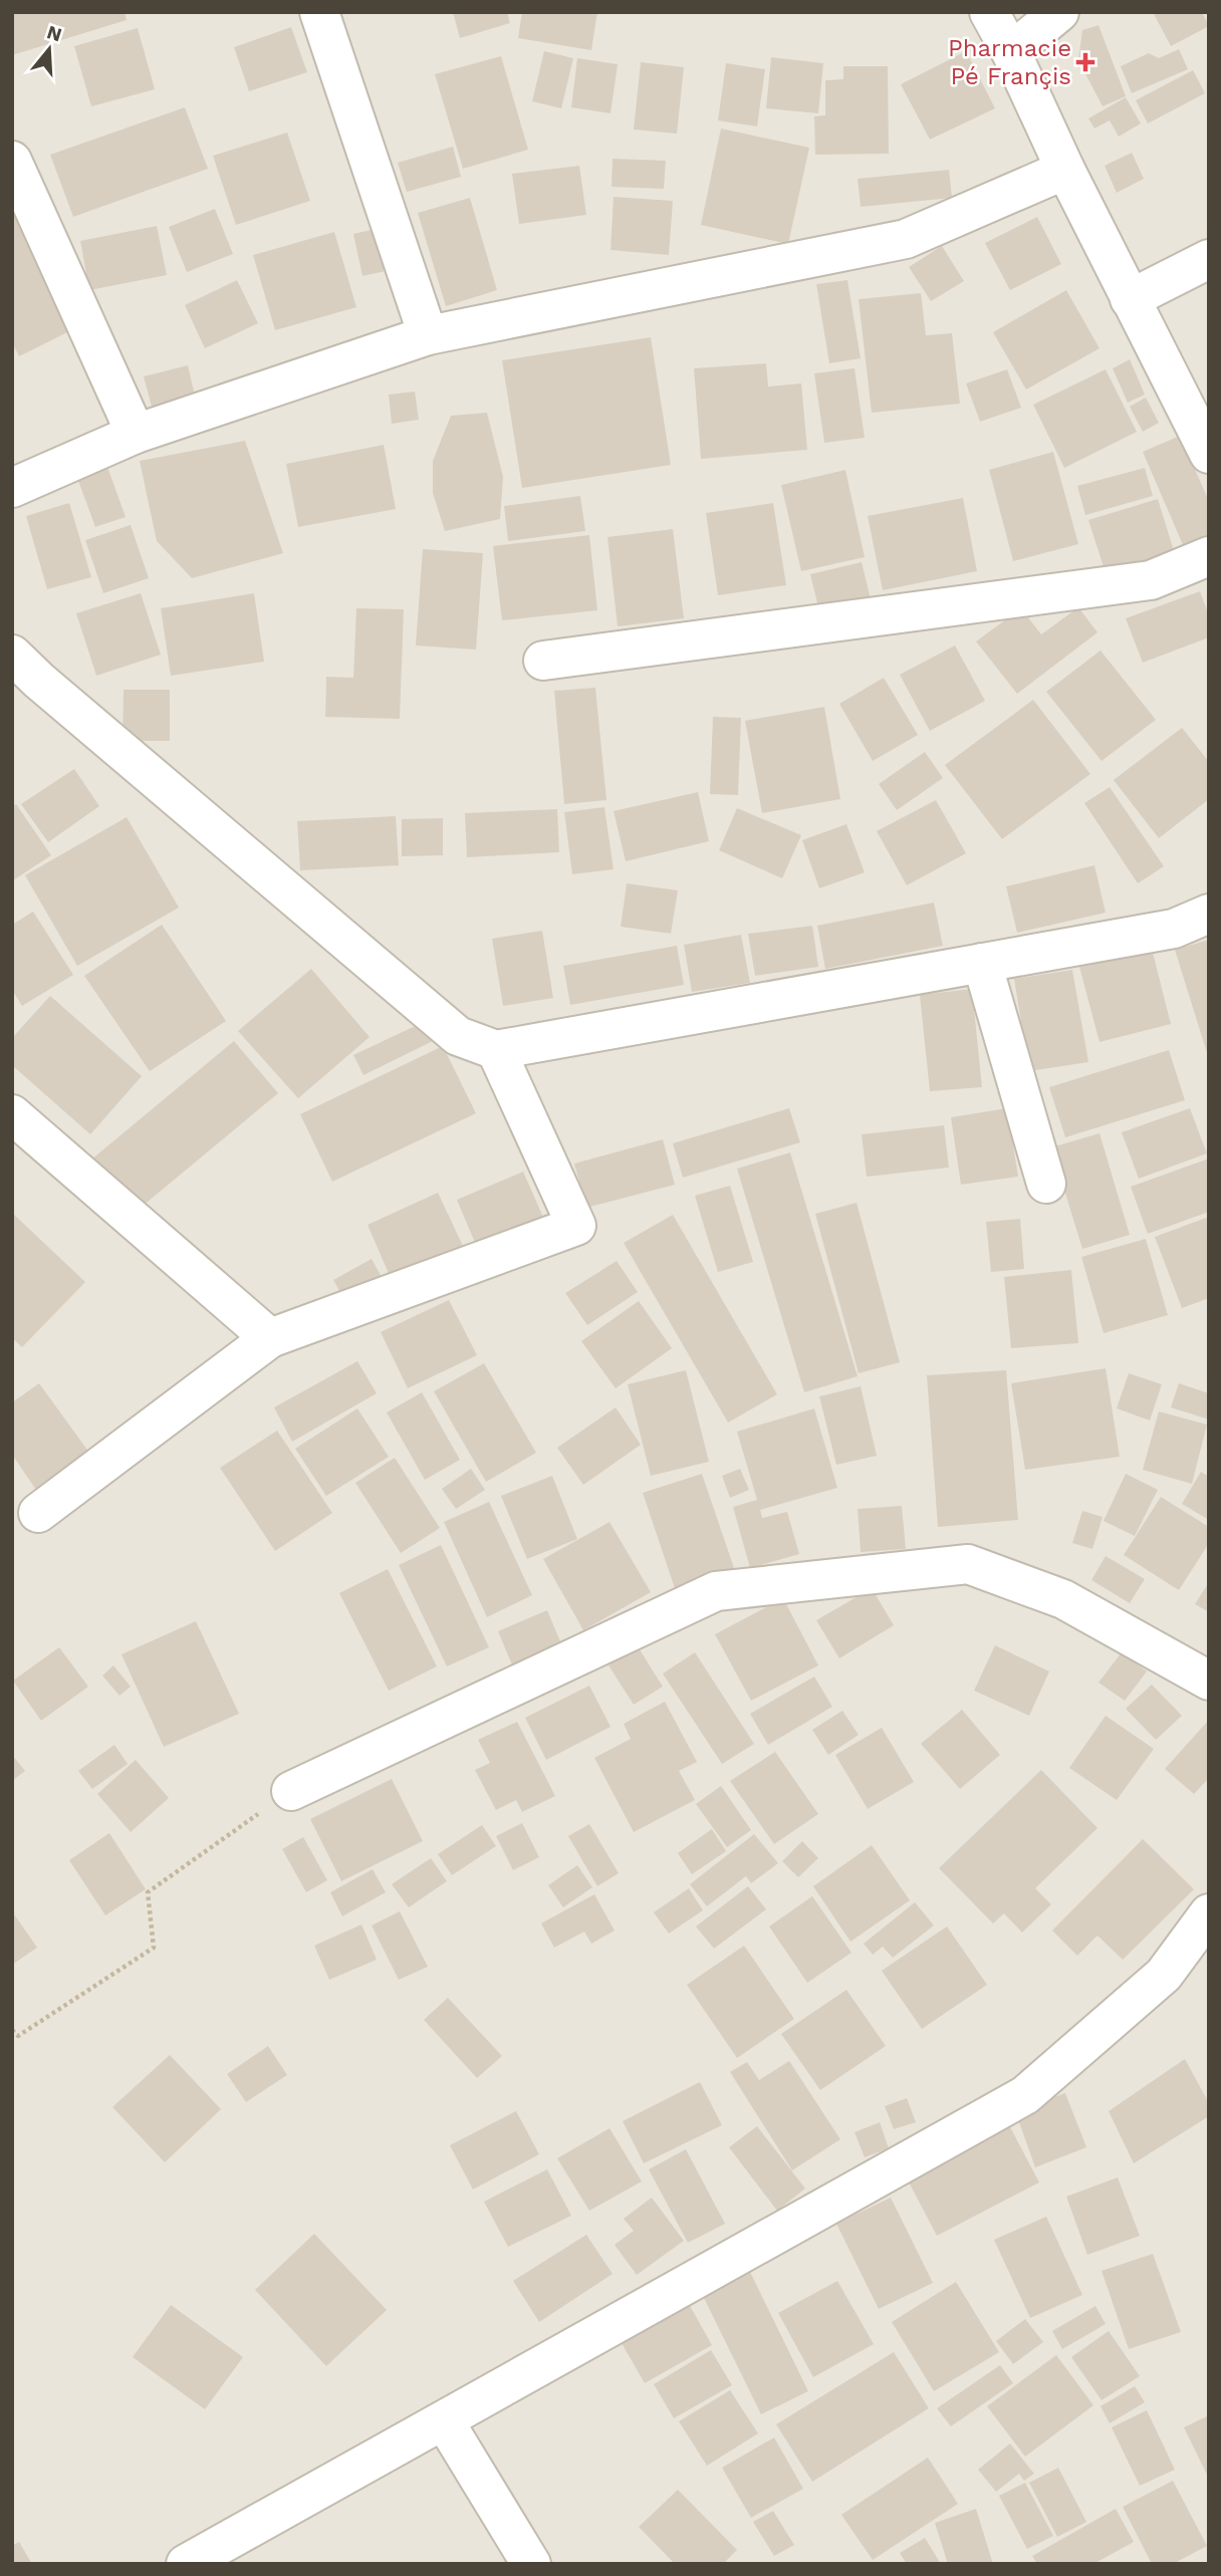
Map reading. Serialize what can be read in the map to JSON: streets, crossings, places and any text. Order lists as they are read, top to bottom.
{
  "places": {
    "health": ["Pharmacie Pé Françis"]
  },
  "north": "top"
}
